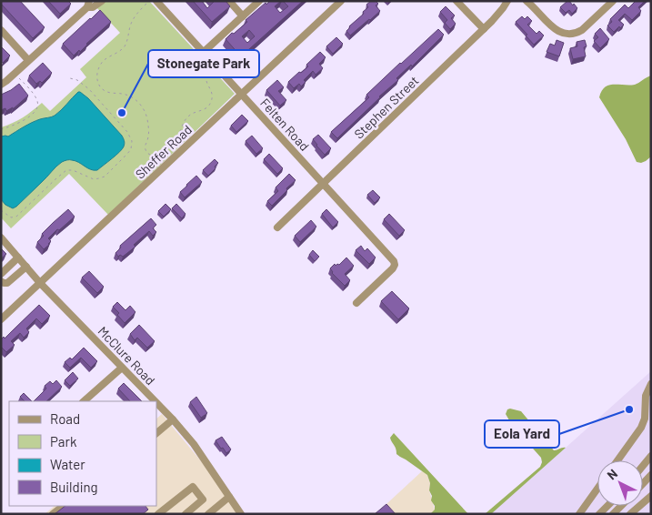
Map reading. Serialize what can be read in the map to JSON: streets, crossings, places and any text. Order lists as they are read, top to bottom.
{
  "streets": {
    "street": [
      "Stephen Street",
      "Felten Road",
      "Sheffer Road",
      "McClure Road"
    ]
  },
  "crossings": [
    ["Stephen Street", "Felten Road"],
    ["Felten Road", "Sheffer Road"],
    ["Sheffer Road", "McClure Road"]
  ],
  "places": ["Stonegate Park", "Eola Yard"],
  "legend": [
    "Road",
    "Park",
    "Water",
    "Building"
  ],
  "north": "top left"
}
